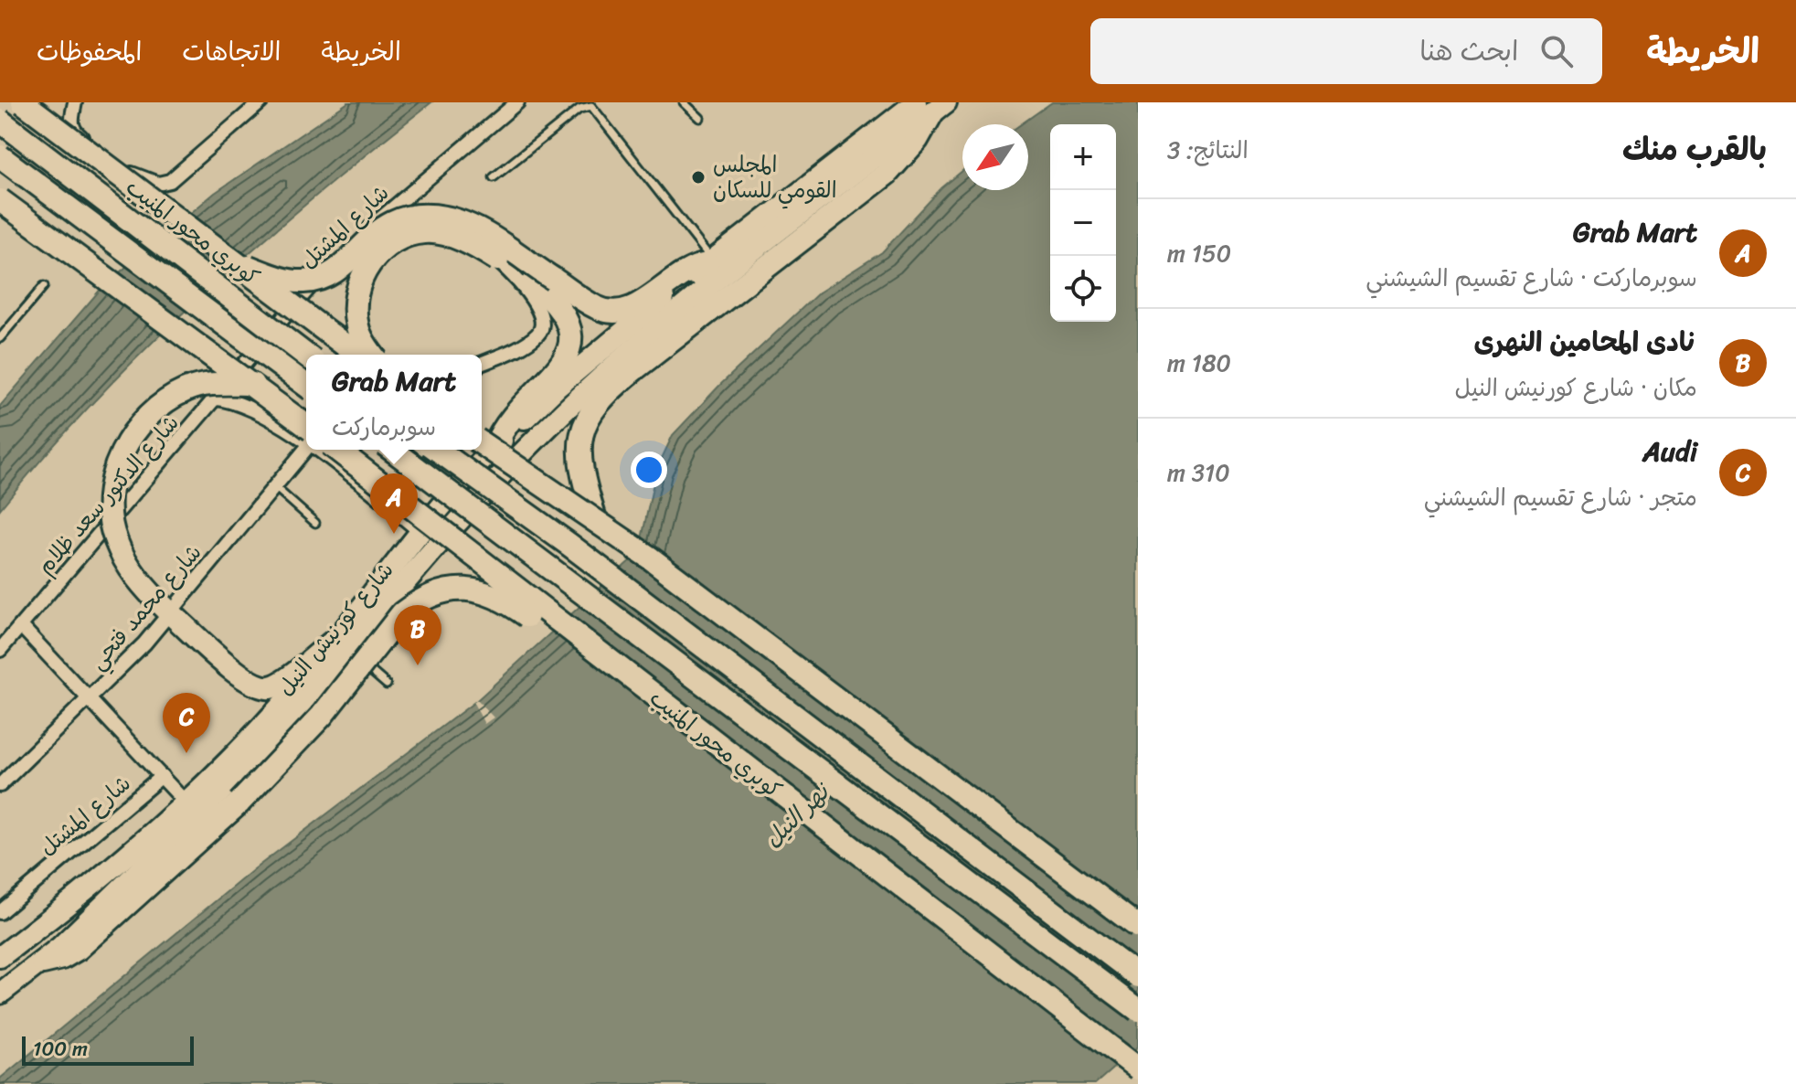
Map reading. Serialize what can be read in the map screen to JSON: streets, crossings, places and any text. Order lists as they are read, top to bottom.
{
  "streets": {
    "highway": ["كوبري محور المنيب", "شارع كورنيش النيل"],
    "street": ["شارع المشتل", "شارع الدكتور سعد ظلام", "شارع محمد فتحي"]
  },
  "crossings": [
    ["شارع المشتل", "شارع الدكتور سعد ظلام"]
  ],
  "water": ["نهر النيل"],
  "places": ["المجلس القومي للسكان"],
  "scale_bar": "100 m",
  "north": "bottom left",
  "page": {
    "header": "الخريطة",
    "search": "ابحث هنا",
    "nav": ["الخريطة", "الاتجاهات", "المحفوظات"],
    "heading": ["بالقرب منك", "النتائج: 3"],
    "map_buttons": ["+", "−"],
    "list": [
      {
        "mark": "A",
        "name": "Grab Mart",
        "note": "سوبرماركت · شارع تقسيم الشيشني",
        "value": "150 m"
      },
      {
        "mark": "B",
        "name": "نادى المحامين النهرى",
        "note": "مكان · شارع كورنيش النيل",
        "value": "180 m"
      },
      {
        "mark": "C",
        "name": "Audi",
        "note": "متجر · شارع تقسيم الشيشني",
        "value": "310 m"
      }
    ],
    "popup": ["Grab Mart", "سوبرماركت"],
    "pins": ["A", "B", "C"],
    "scale": "100 m"
  }
}
